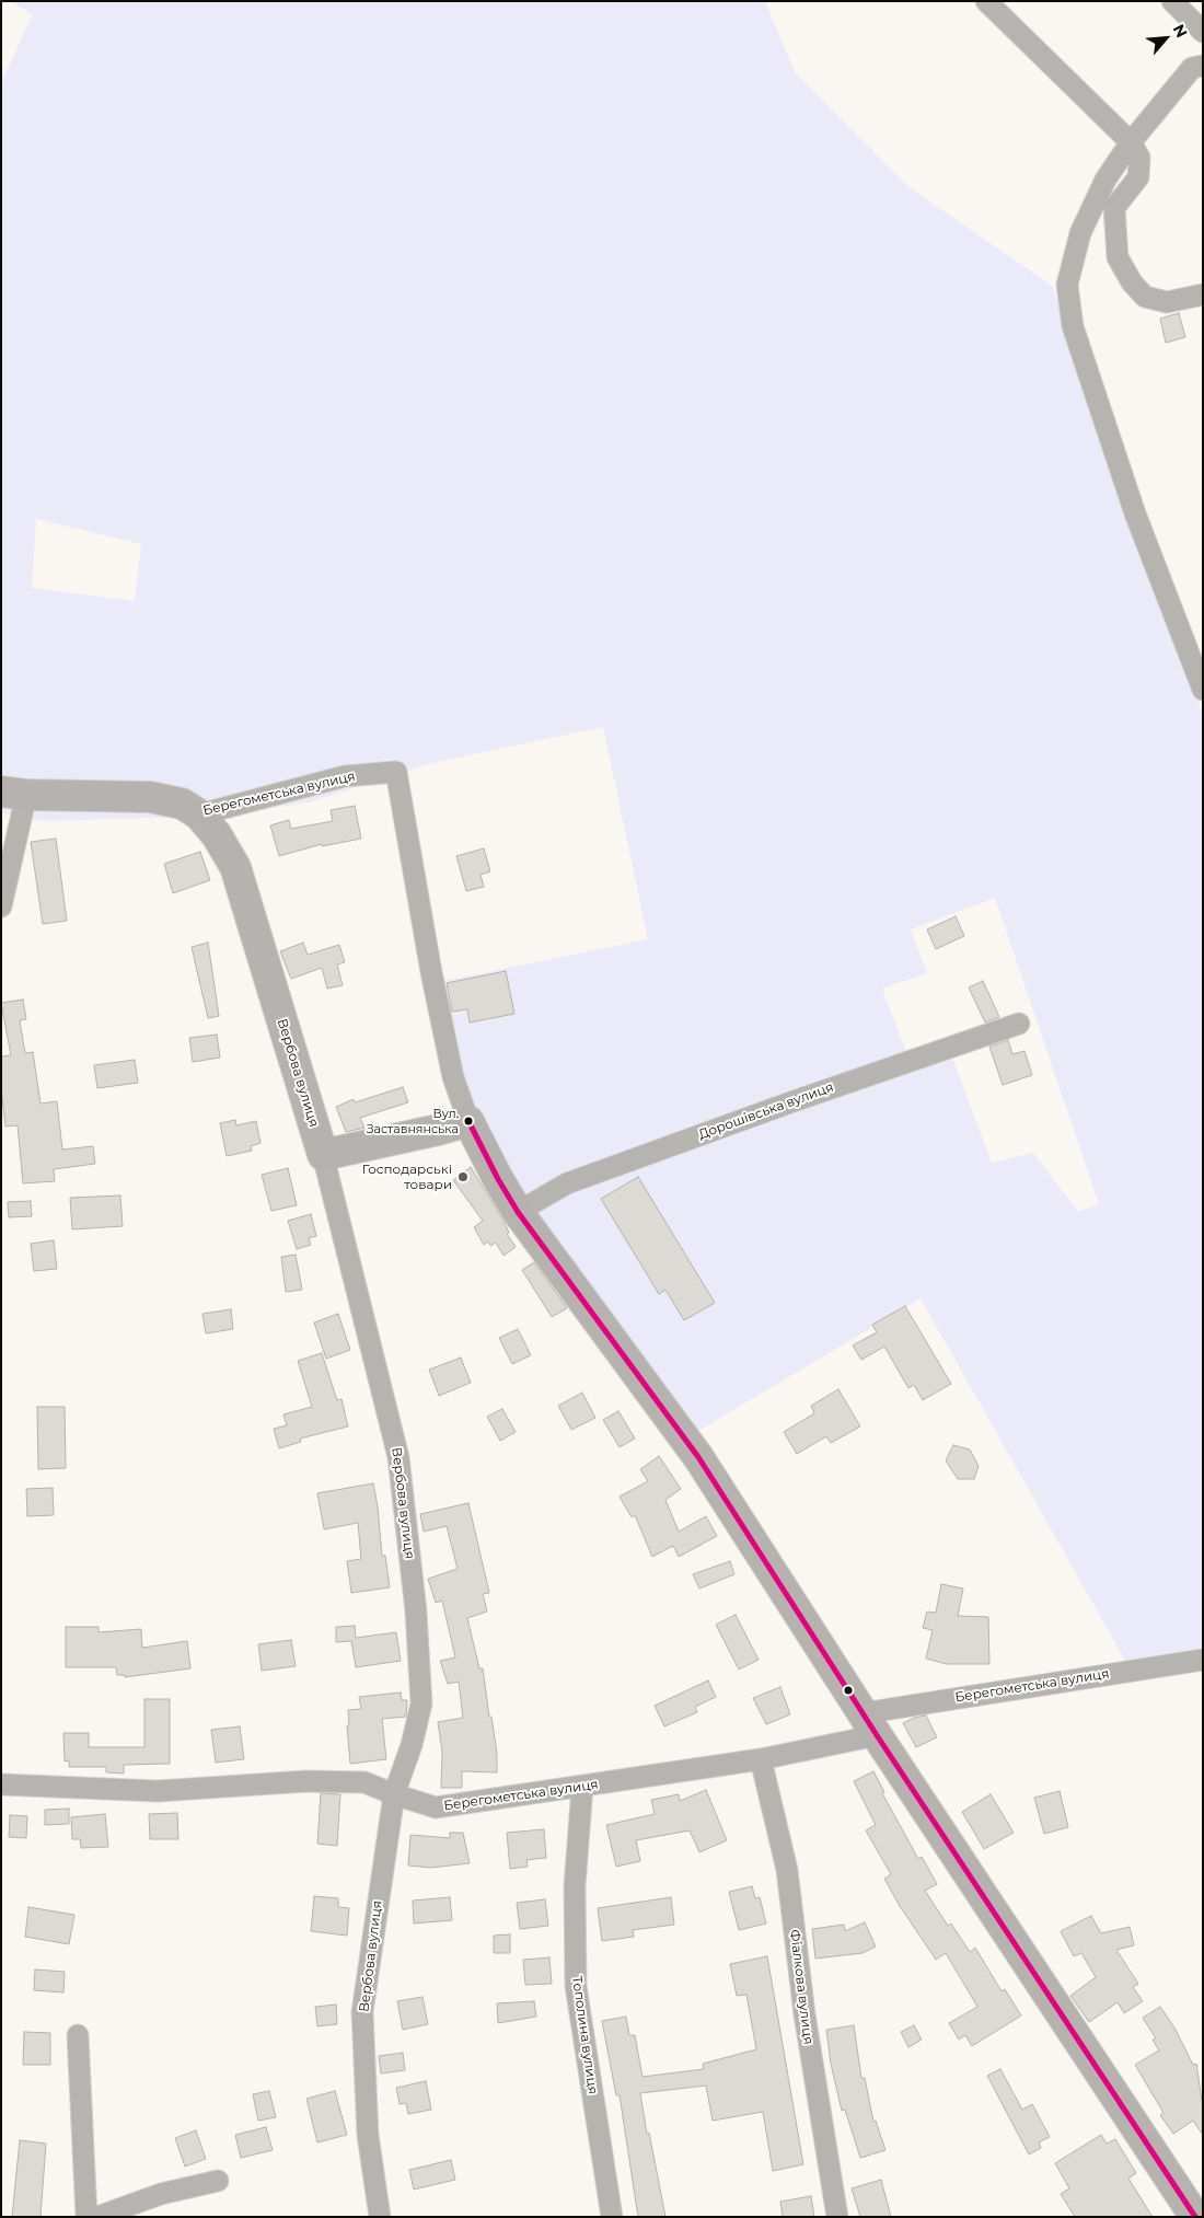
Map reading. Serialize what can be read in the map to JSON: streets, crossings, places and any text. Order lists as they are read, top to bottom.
{
  "streets": {
    "street": [
      "Берегометська вулиця",
      "Вербова вулиця",
      "Дорошівська вулиця",
      "Фіалкова вулиця",
      "Тополина вулиця"
    ]
  },
  "crossings": [
    ["Берегометська вулиця", "Вербова вулиця"],
    ["Берегометська вулиця", "Фіалкова вулиця"],
    ["Берегометська вулиця", "Тополина вулиця"]
  ],
  "places": ["Вул. Заставнянська", "Господарські товари"],
  "north": "top right"
}
